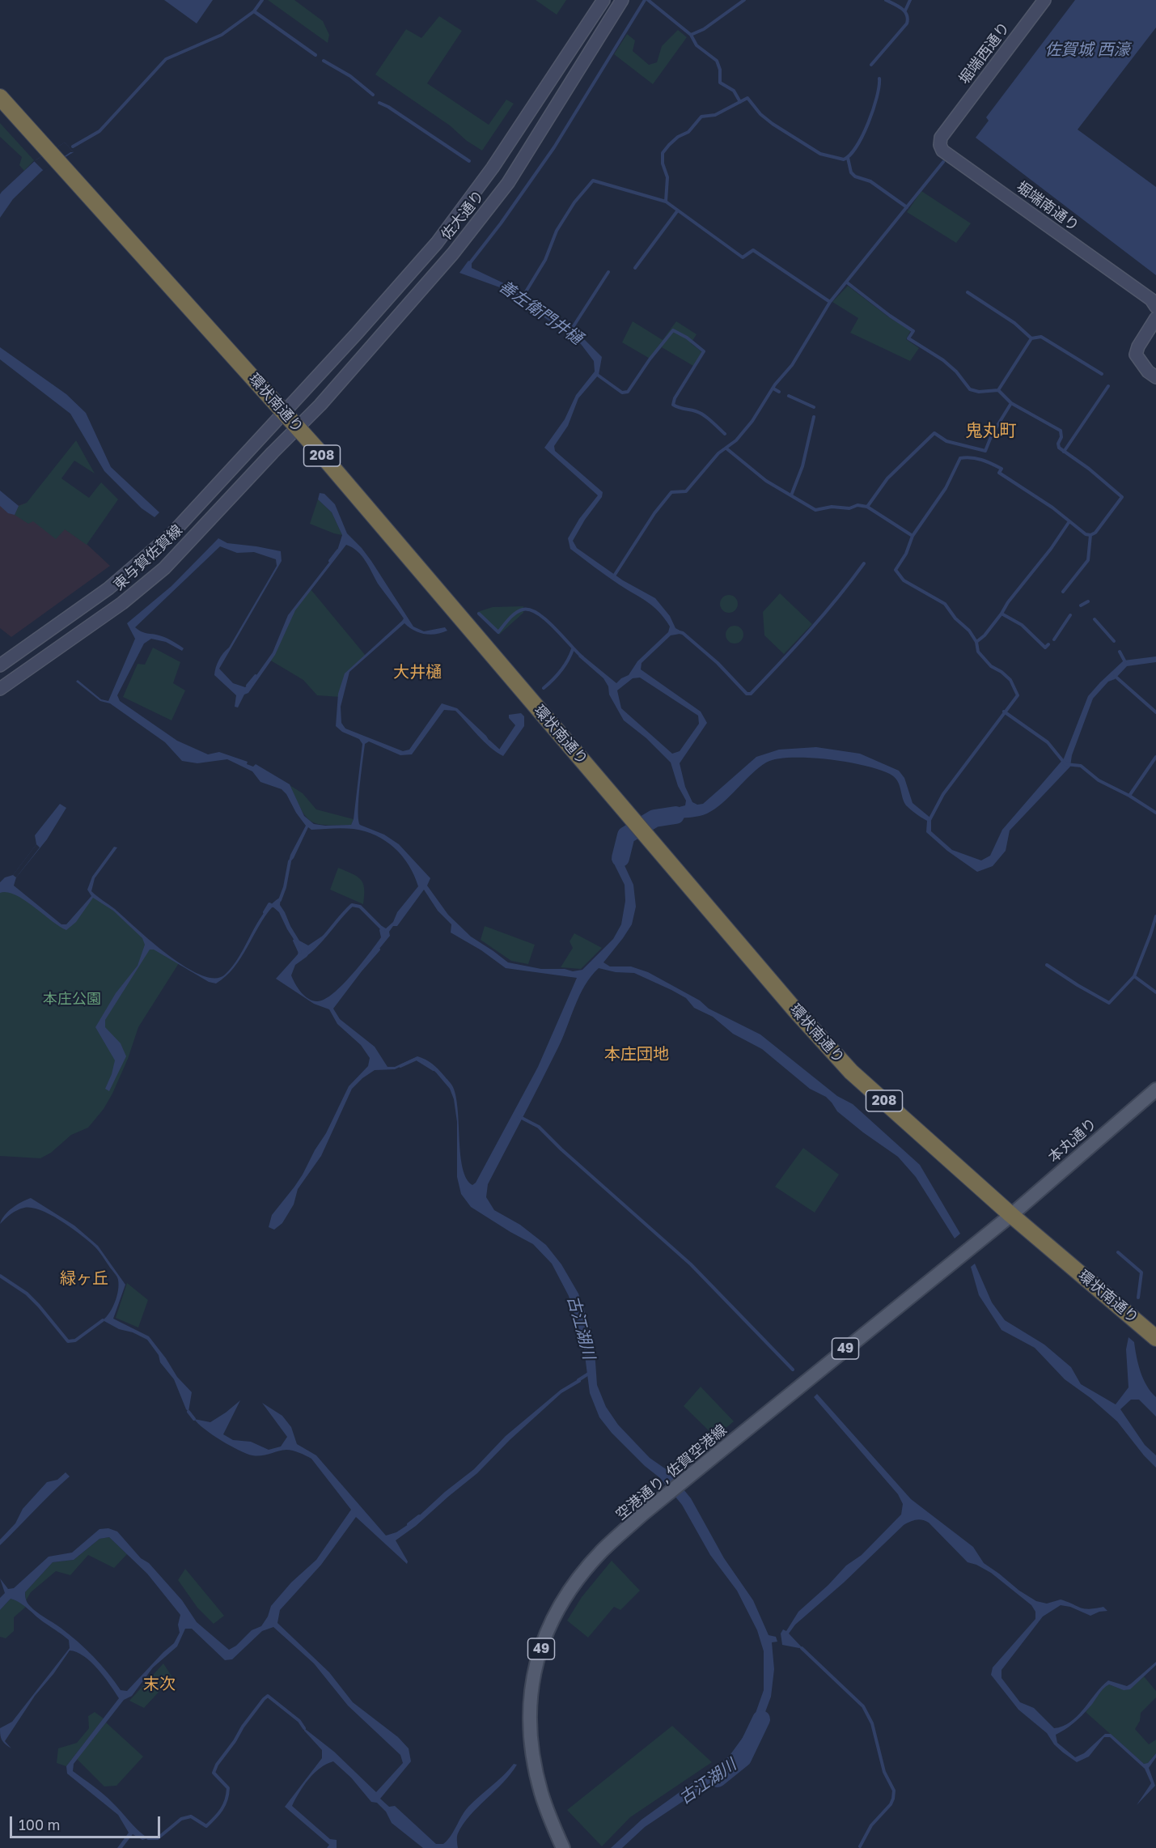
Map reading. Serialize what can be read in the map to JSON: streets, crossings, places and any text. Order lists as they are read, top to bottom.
{
  "streets": {
    "highway": ["環状南通り", "208"],
    "main road": [
      "堀端西通り",
      "堀端南通り",
      "佐大通り",
      "東与賀佐賀線",
      "本丸通り",
      "49",
      "空港通り, 佐賀空港線"
    ]
  },
  "crossings": [
    ["堀端西通り", "堀端南通り"],
    ["佐大通り", "環状南通り"],
    ["佐大通り", "東与賀佐賀線"],
    ["環状南通り", "東与賀佐賀線"],
    ["環状南通り", "本丸通り"],
    ["環状南通り", "空港通り, 佐賀空港線"],
    ["本丸通り", "空港通り, 佐賀空港線"]
  ],
  "districts": [
    "鬼丸町",
    "大井樋",
    "本庄団地",
    "緑ヶ丘",
    "末次"
  ],
  "water": ["佐賀城 西濠", "善左衛門井樋", "古江湖川"],
  "parks": ["本庄公園"],
  "scale_bar": "100 m"
}
